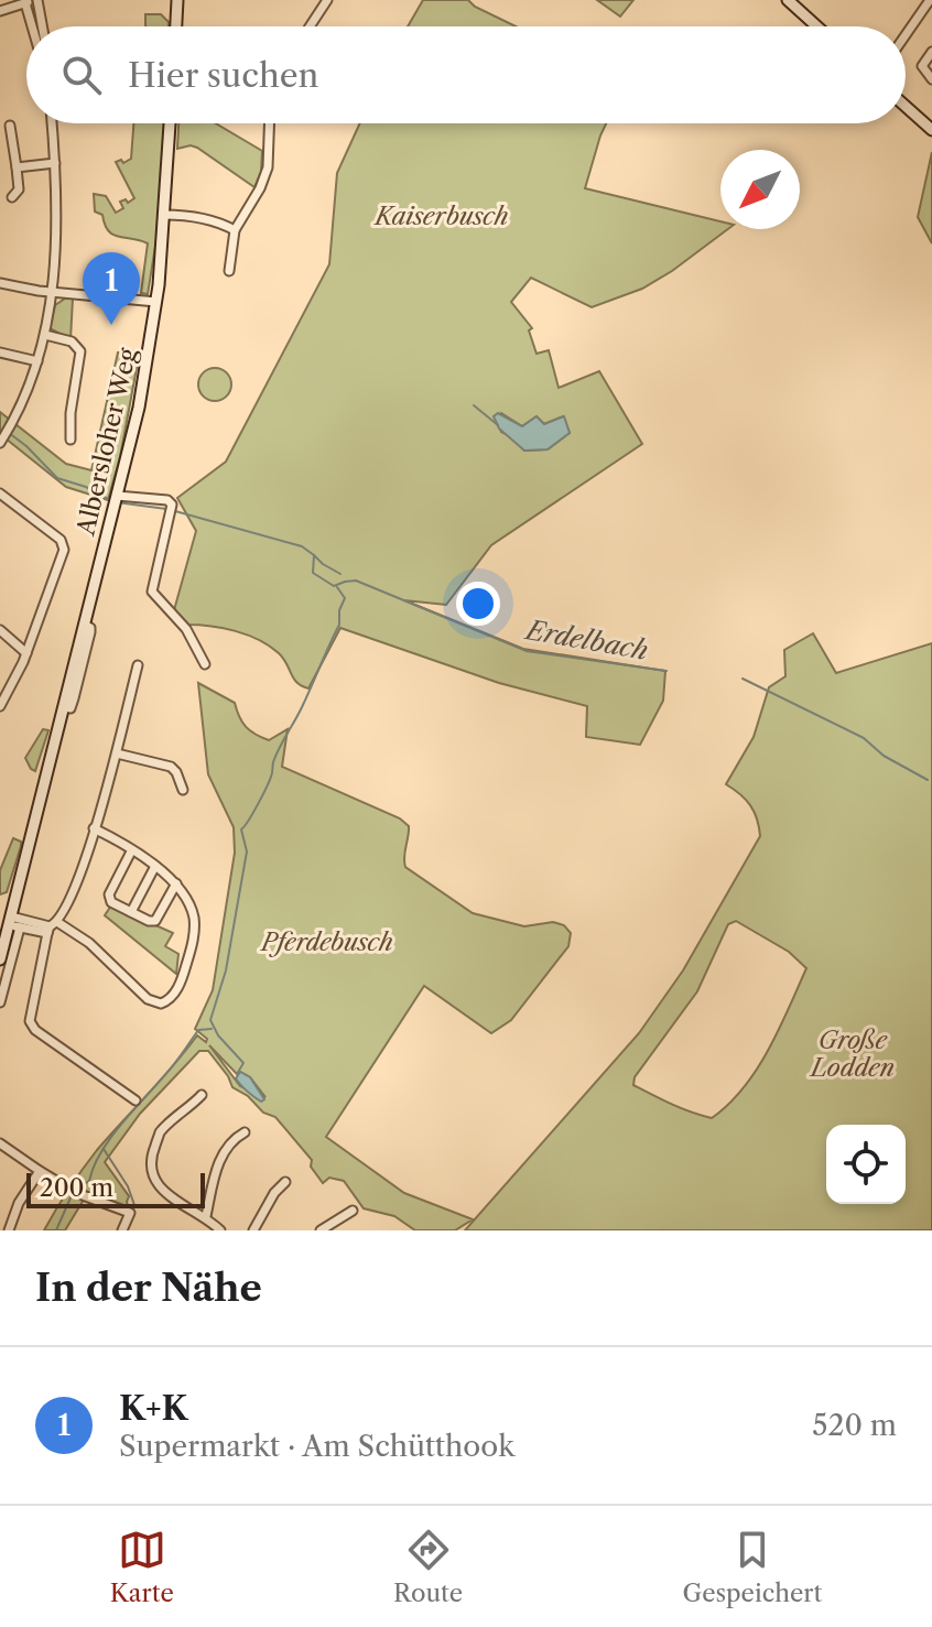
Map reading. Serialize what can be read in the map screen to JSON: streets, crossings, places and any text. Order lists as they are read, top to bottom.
{
  "streets": {
    "main road": ["Albersloher Weg"]
  },
  "water": ["Erdelbach"],
  "parks": ["Kaiserbusch", "Pferdebusch", "Große Lodden"],
  "scale_bar": "200 m",
  "north": "bottom left",
  "page": {
    "search": "Hier suchen",
    "pins": "1",
    "scale": "200 m",
    "heading": "In der Nähe",
    "list": [
      {
        "mark": "1",
        "name": "K+K",
        "note": "Supermarkt · Am Schütthook",
        "value": "520 m"
      }
    ],
    "nav": ["Karte", "Route", "Gespeichert"]
  }
}
